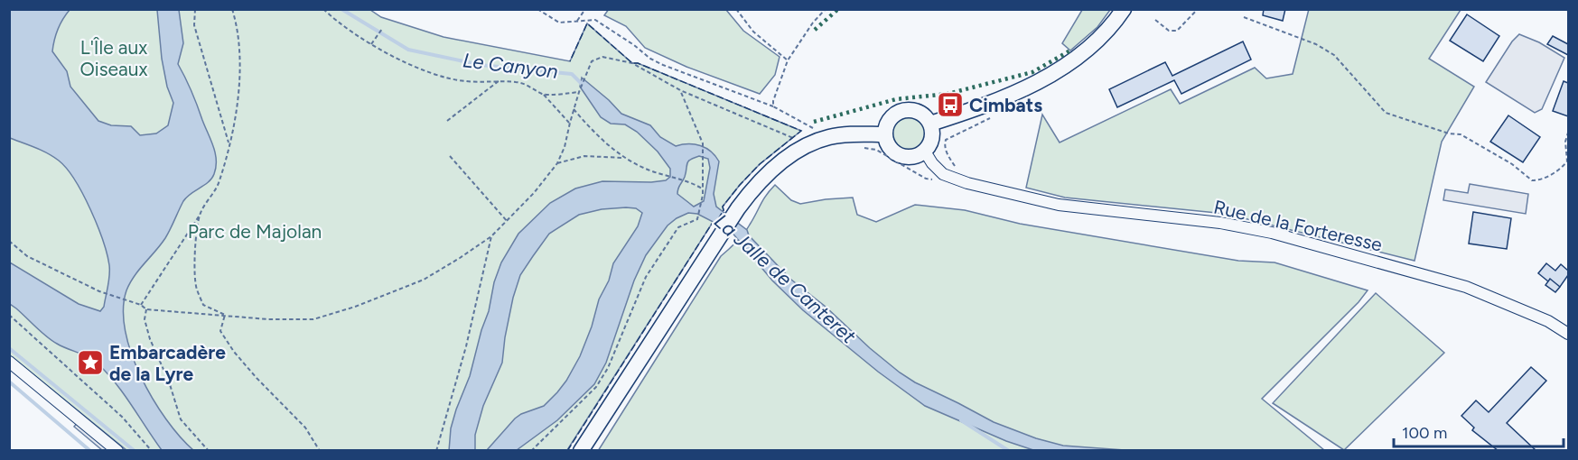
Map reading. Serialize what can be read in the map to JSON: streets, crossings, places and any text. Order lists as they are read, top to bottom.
{
  "streets": {
    "street": ["Rue de la Forteresse"]
  },
  "water": ["Le Canyon", "La Jalle de Canteret"],
  "parks": ["L'Île aux Oiseaux", "Parc de Majolan"],
  "places": {
    "bus stop": ["Cimbats"],
    "place": ["Embarcadère de la Lyre"]
  },
  "scale_bar": "100 m"
}
